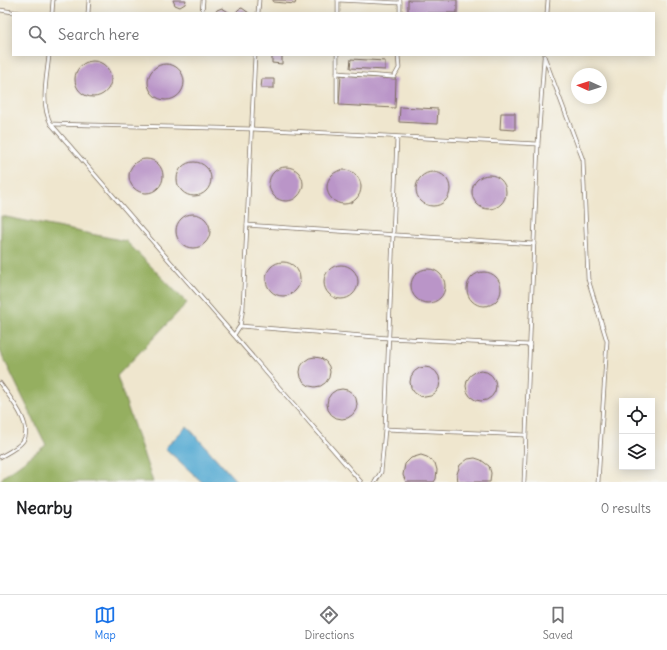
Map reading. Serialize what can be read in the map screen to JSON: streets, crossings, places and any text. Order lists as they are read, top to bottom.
{
  "north": "left",
  "page": {
    "search": "Search here",
    "heading": ["Nearby", "0 results"],
    "nav": ["Map", "Directions", "Saved"]
  }
}
